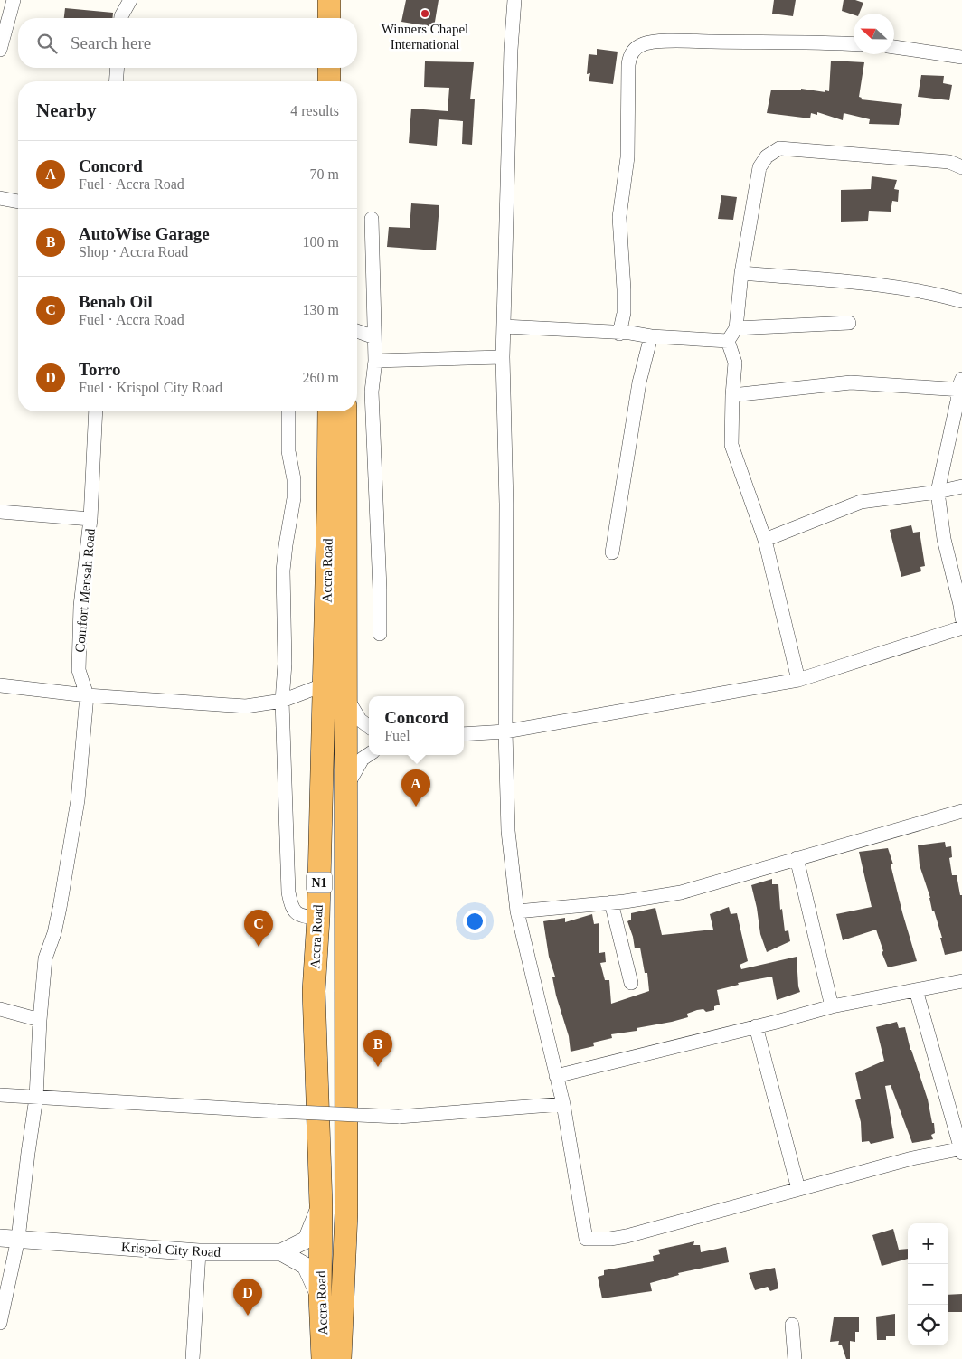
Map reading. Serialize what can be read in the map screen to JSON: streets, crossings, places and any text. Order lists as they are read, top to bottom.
{
  "streets": {
    "highway": ["Accra Road", "N1"],
    "street": ["Comfort Mensah Road", "Krispol City Road"]
  },
  "crossings": [
    ["Accra Road", "Krispol City Road"]
  ],
  "places": ["Winners Chapel International"],
  "north": "left",
  "page": {
    "search": "Search here",
    "heading": ["Nearby", "4 results"],
    "list": [
      {
        "mark": "A",
        "name": "Concord",
        "note": "Fuel · Accra Road",
        "value": "70 m"
      },
      {
        "mark": "B",
        "name": "AutoWise Garage",
        "note": "Shop · Accra Road",
        "value": "100 m"
      },
      {
        "mark": "C",
        "name": "Benab Oil",
        "note": "Fuel · Accra Road",
        "value": "130 m"
      },
      {
        "mark": "D",
        "name": "Torro",
        "note": "Fuel · Krispol City Road",
        "value": "260 m"
      }
    ],
    "popup": ["Concord", "Fuel"],
    "pins": [
      "A",
      "C",
      "B",
      "D"
    ],
    "map_buttons": ["+", "−"]
  }
}
